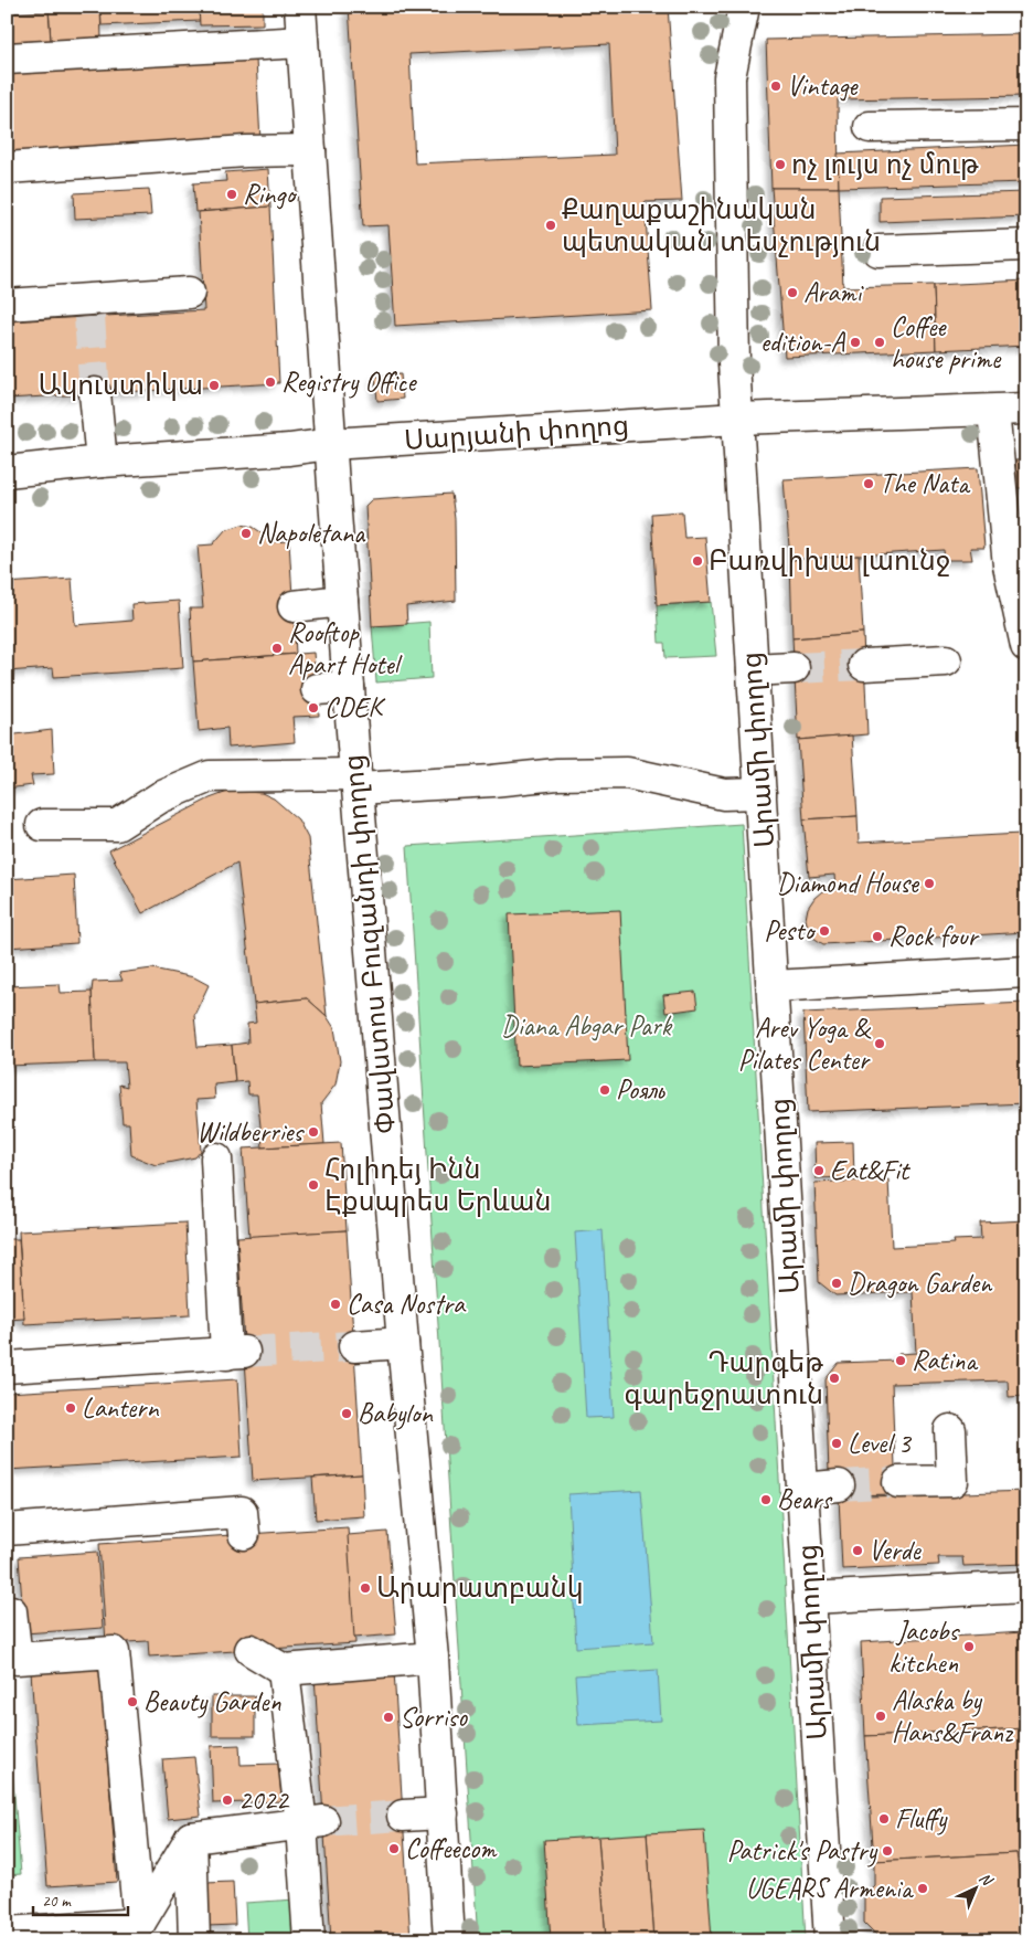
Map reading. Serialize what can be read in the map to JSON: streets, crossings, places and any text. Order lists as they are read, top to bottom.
{
  "streets": {
    "street": ["Սարյանի փողոց", "Արամի փողոց", "Փավստոս Բուզանդի փողոց"]
  },
  "crossings": [
    ["Սարյանի փողոց", "Արամի փողոց"],
    ["Սարյանի փողոց", "Փավստոս Բուզանդի փողոց"]
  ],
  "parks": ["Diana Abgar Park"],
  "places": [
    "Vintage",
    "ոչ լույս ոչ մութ",
    "Ringo",
    "Քաղաքաշինական պետական տեսչություն",
    "Arami",
    "edition-A",
    "Coffee house prime",
    "Registry Office",
    "Ակուստիկա",
    "The Nata",
    "Napoletana",
    "Բառվիխա լաունջ",
    "Rooftop Apart Hotel",
    "CDEK",
    "Diamond House",
    "Pesto",
    "Rock four",
    "Arev Yoga & Pilates Center",
    "Рояль",
    "Wildberries",
    "Eat&Fit",
    "Հոլիդեյ Ինն Էքսպրես Երևան",
    "Dragon Garden",
    "Casa Nostra",
    "Ratina",
    "Դարգեթ գարեջրատուն",
    "Lantern",
    "Babylon",
    "Level 3",
    "Bears",
    "Verde",
    "Արարատբանկ",
    "Jacobs kitchen",
    "Beauty Garden",
    "Alaska by Hans&Franz",
    "Sorriso",
    "2022",
    "Fluffy",
    "Coffeecom",
    "Patrick's Pastry",
    "UGEARS Armenia"
  ],
  "scale_bar": "20 m",
  "north": "top right"
}
